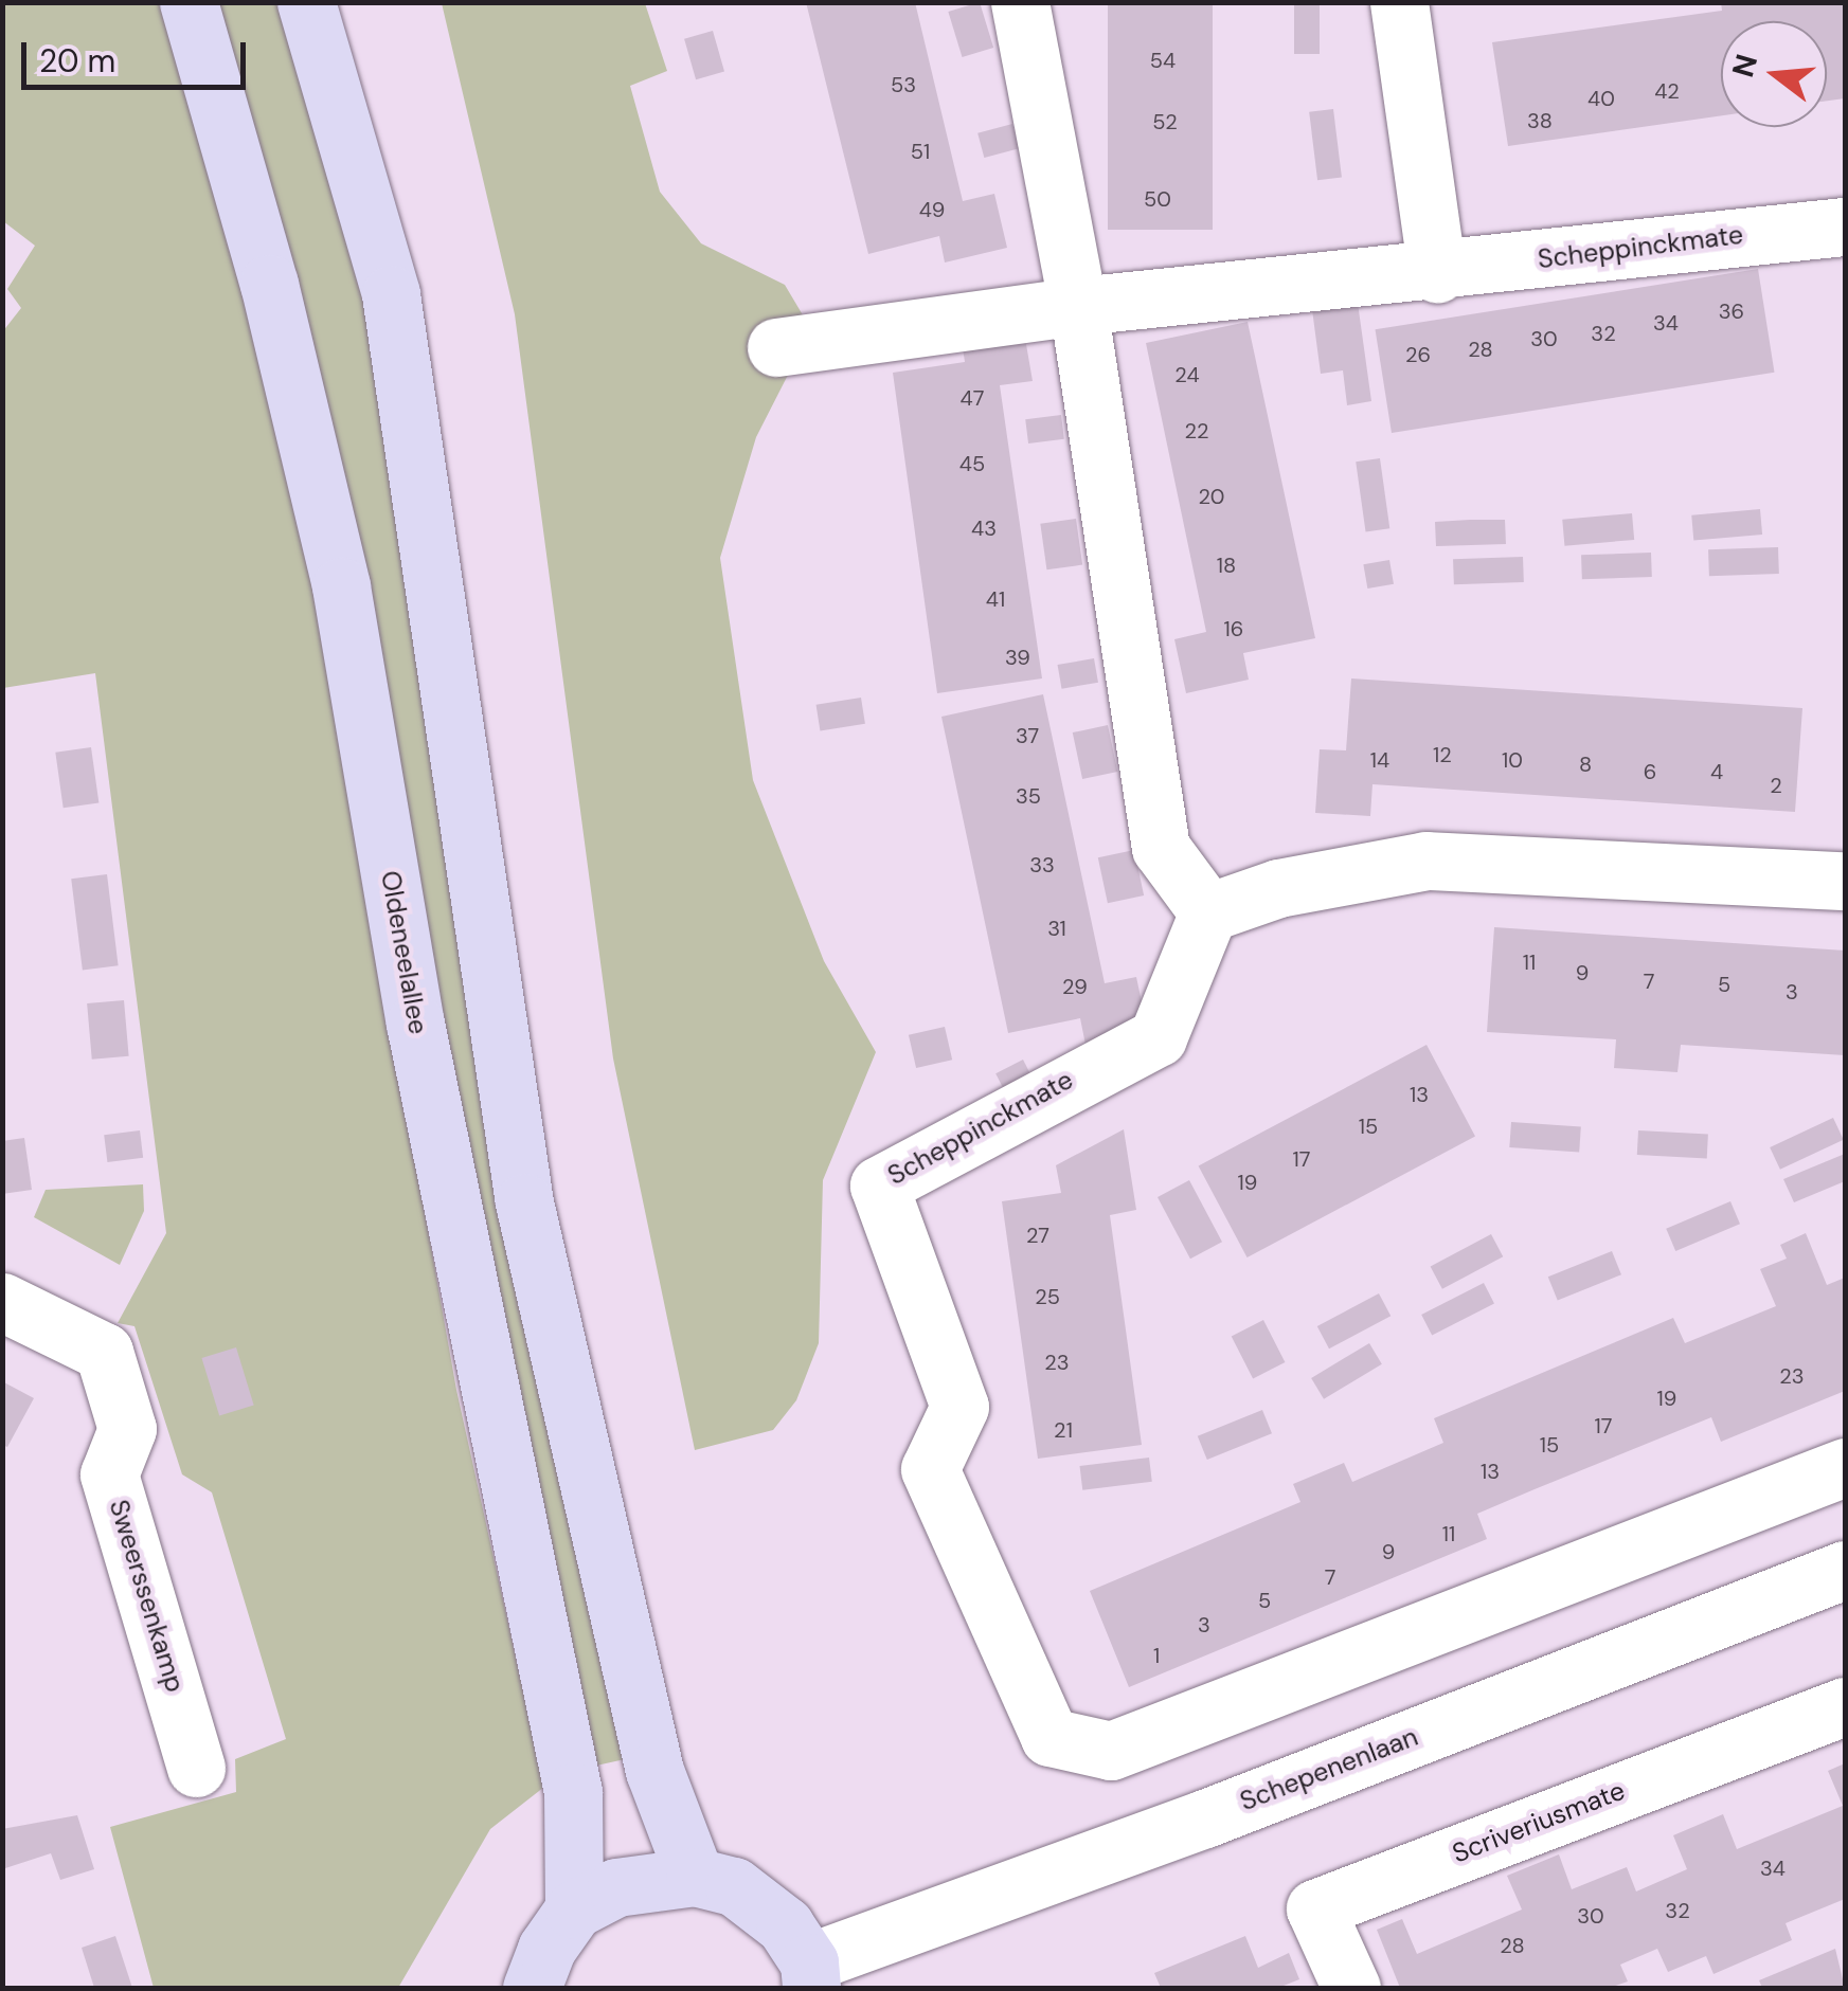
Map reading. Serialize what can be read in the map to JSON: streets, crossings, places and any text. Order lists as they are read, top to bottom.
{
  "streets": {
    "main road": ["Oldeneelallee"],
    "street": [
      "Scheppinckmate",
      "Sweerssenkamp",
      "Schepenenlaan",
      "Scriveriusmate"
    ]
  },
  "house_numbers": [
    "54",
    "53",
    "42",
    "40",
    "38",
    "52",
    "51",
    "50",
    "49",
    "36",
    "34",
    "32",
    "30",
    "28",
    "26",
    "24",
    "47",
    "22",
    "45",
    "20",
    "43",
    "18",
    "41",
    "16",
    "39",
    "37",
    "12",
    "14",
    "10",
    "8",
    "6",
    "4",
    "2",
    "35",
    "33",
    "31",
    "11",
    "9",
    "7",
    "5",
    "29",
    "3",
    "13",
    "15",
    "17",
    "19",
    "27",
    "25",
    "23",
    "23",
    "19",
    "17",
    "21",
    "15",
    "13",
    "11",
    "9",
    "7",
    "5",
    "3",
    "1",
    "34",
    "32",
    "30",
    "28"
  ],
  "scale_bar": "20 m",
  "north": "left"
}
